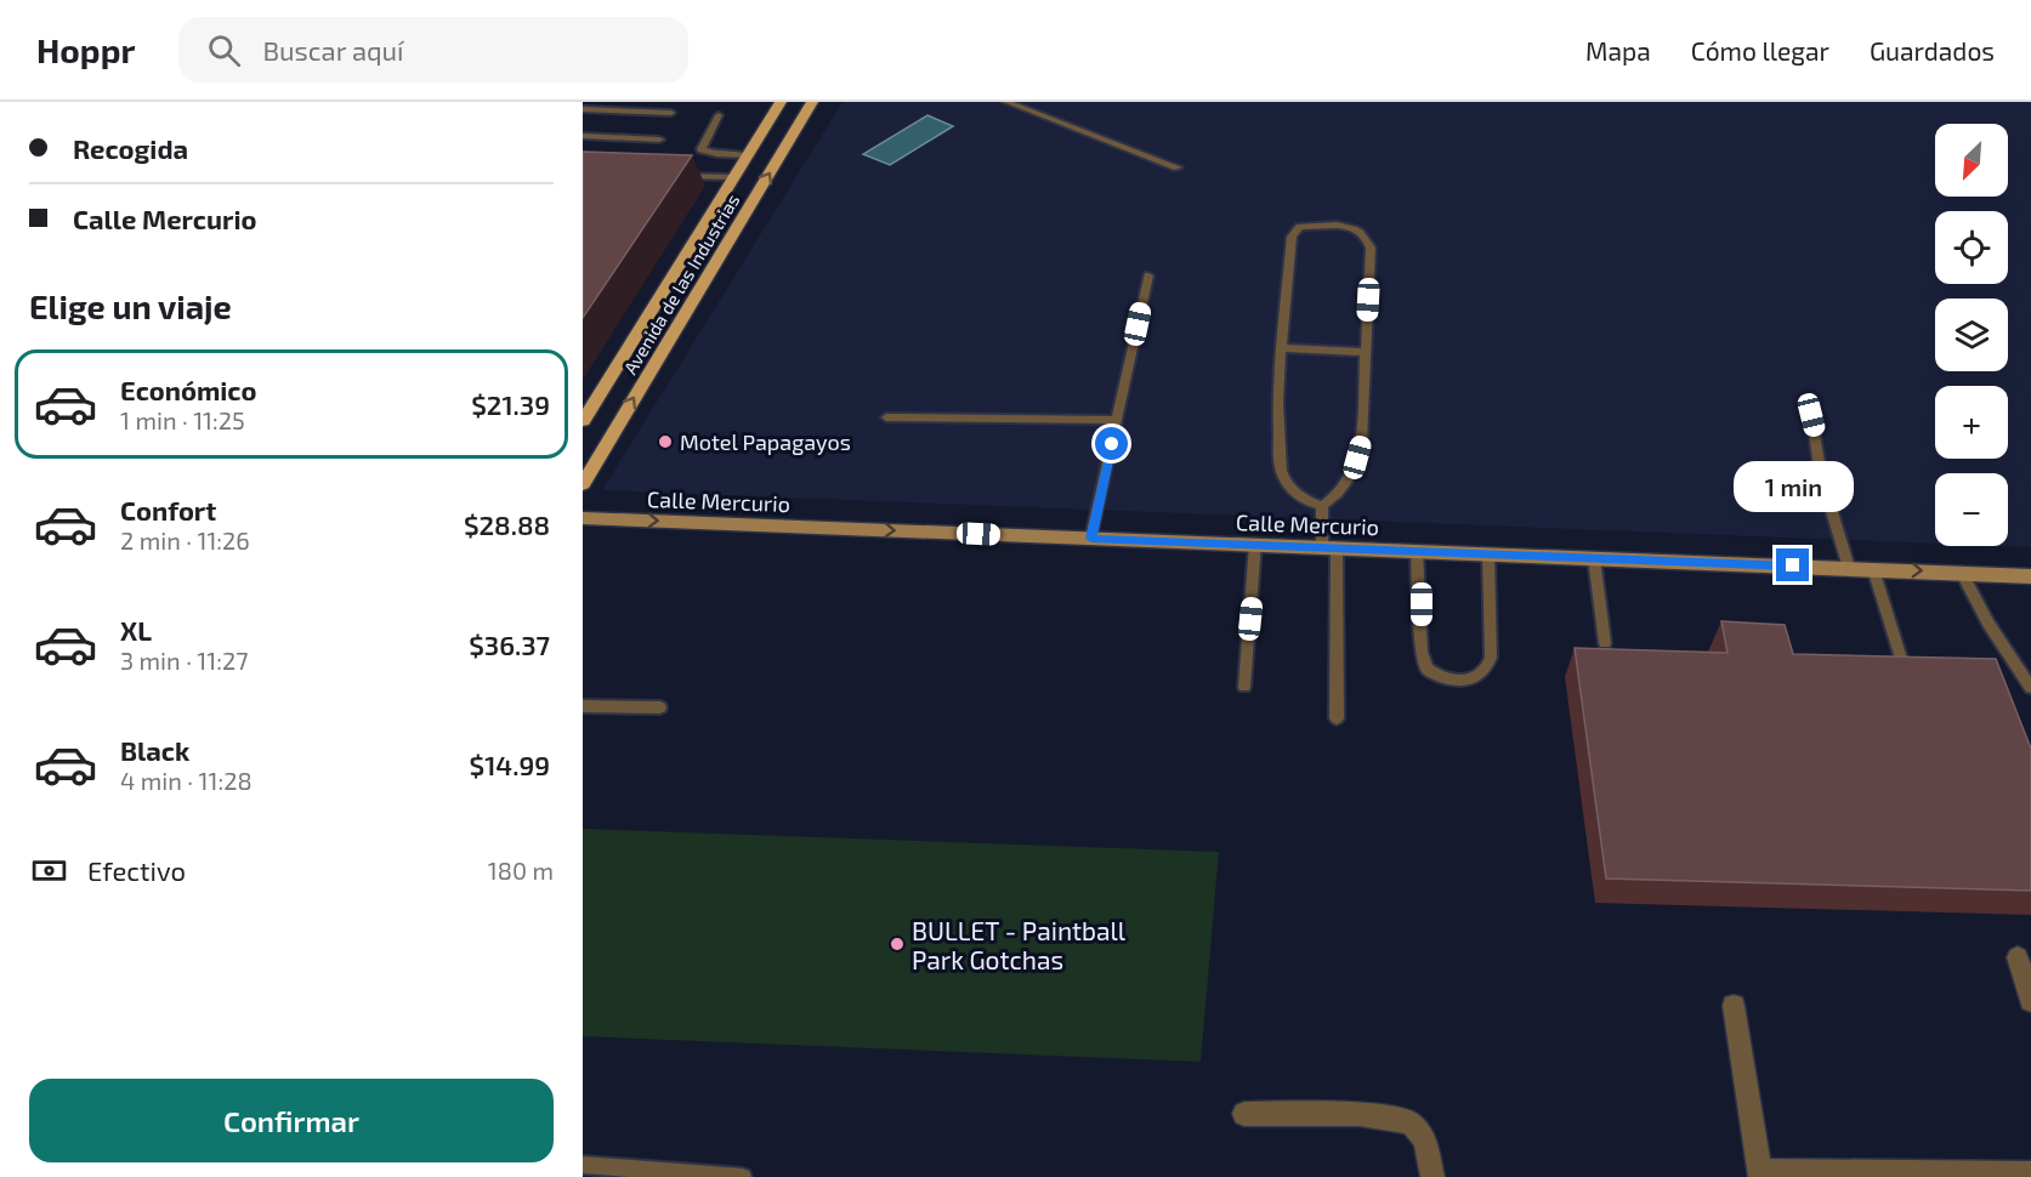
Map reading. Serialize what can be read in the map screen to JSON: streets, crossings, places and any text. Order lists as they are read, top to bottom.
{
  "streets": {
    "main road": ["Avenida de las Industrias", "Calle Mercurio"]
  },
  "one_way": ["Calle Mercurio"],
  "places": ["Motel Papagayos", "BULLET - Paintball Park Gotchas"],
  "north": "bottom left",
  "page": {
    "header": "Hoppr",
    "search": "Buscar aquí",
    "nav": ["Mapa", "Cómo llegar", "Guardados"],
    "banner": ["Recogida", "Calle Mercurio"],
    "map_buttons": ["+", "−"],
    "heading": "Elige un viaje",
    "list": [
      {
        "name": "Económico",
        "note": "1 min · 11:25",
        "value": "$21.39"
      },
      {
        "name": "Confort",
        "note": "2 min · 11:26",
        "value": "$28.88"
      },
      {
        "name": "XL",
        "note": "3 min · 11:27",
        "value": "$36.37"
      },
      {
        "name": "Black",
        "note": "4 min · 11:28",
        "value": "$14.99"
      }
    ],
    "bubble": "1 min",
    "pay": ["Efectivo", "180 m"],
    "buttons": "Confirmar"
  }
}
